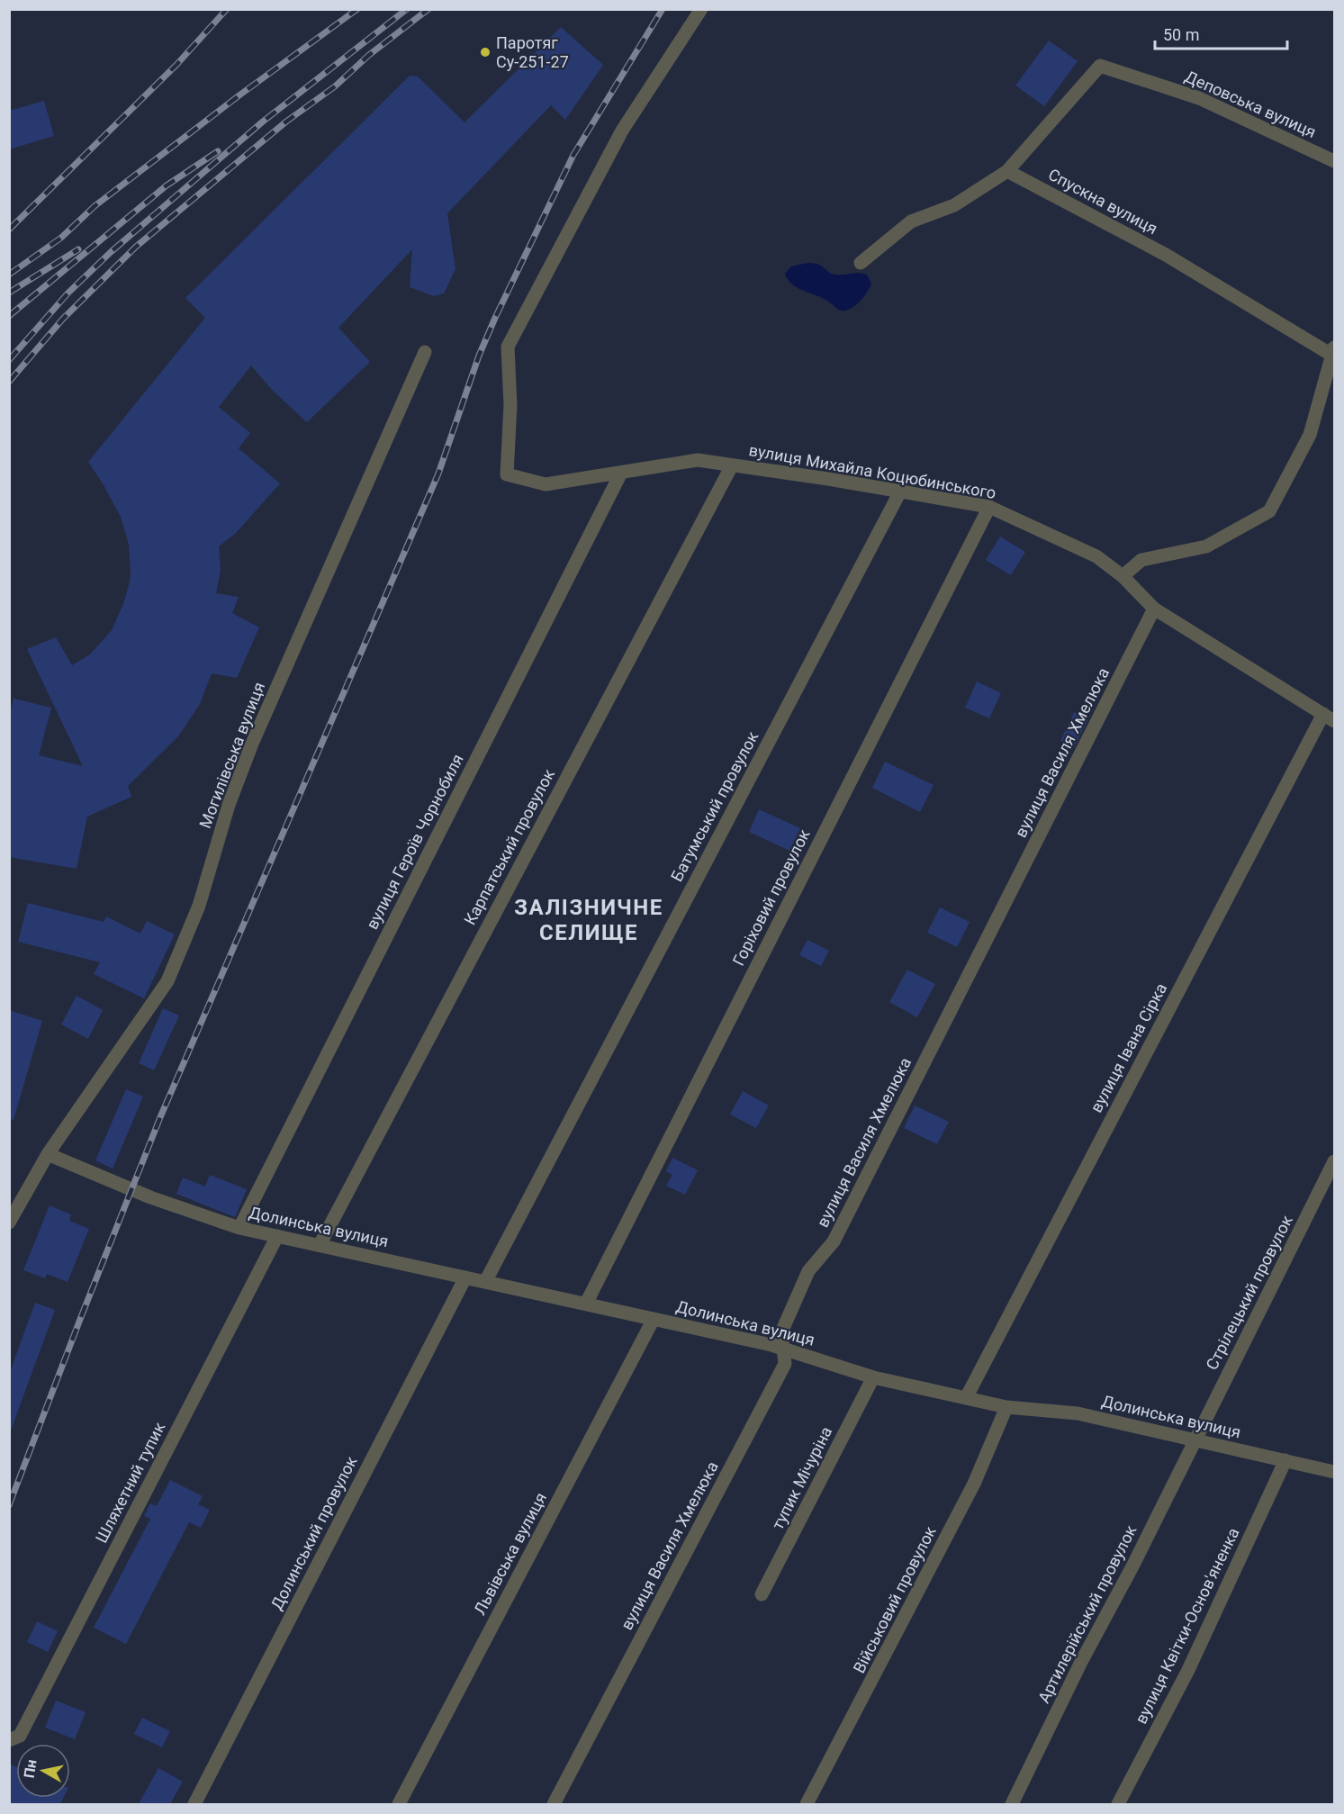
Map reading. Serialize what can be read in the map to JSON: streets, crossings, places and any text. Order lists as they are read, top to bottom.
{
  "streets": {
    "street": [
      "Деповська вулиця",
      "Спускна вулиця",
      "вулиця Михайла Коцюбинського",
      "вулиця Василя Хмелюка",
      "Могилівська вулиця",
      "Батумський провулок",
      "вулиця Героїв Чорнобиля",
      "Карпатський провулок",
      "Горіховий провулок",
      "вулиця Івана Сірка",
      "Долинська вулиця",
      "Стрілецький провулок",
      "тупик Мічуріна",
      "Шляхетний тупик",
      "Долинський провулок",
      "Львівська вулиця",
      "Військовий провулок",
      "Артилерійський провулок",
      "вулиця Квітки-Основ'яненка"
    ]
  },
  "crossings": [
    ["Деповська вулиця", "Спускна вулиця"],
    ["вулиця Михайла Коцюбинського", "вулиця Василя Хмелюка"],
    ["вулиця Михайла Коцюбинського", "Батумський провулок"],
    ["вулиця Михайла Коцюбинського", "вулиця Героїв Чорнобиля"],
    ["вулиця Михайла Коцюбинського", "Карпатський провулок"],
    ["вулиця Михайла Коцюбинського", "Горіховий провулок"],
    ["вулиця Михайла Коцюбинського", "вулиця Івана Сірка"],
    ["вулиця Василя Хмелюка", "Долинська вулиця"],
    ["Могилівська вулиця", "Долинська вулиця"],
    ["Батумський провулок", "Долинська вулиця"],
    ["вулиця Героїв Чорнобиля", "Долинська вулиця"],
    ["Карпатський провулок", "Долинська вулиця"],
    ["Горіховий провулок", "Долинська вулиця"],
    ["вулиця Івана Сірка", "Долинська вулиця"],
    ["Долинська вулиця", "Стрілецький провулок"],
    ["Долинська вулиця", "тупик Мічуріна"],
    ["Долинська вулиця", "Шляхетний тупик"],
    ["Долинська вулиця", "Долинський провулок"],
    ["Долинська вулиця", "Львівська вулиця"],
    ["Долинська вулиця", "Військовий провулок"],
    ["Долинська вулиця", "Артилерійський провулок"],
    ["Долинська вулиця", "вулиця Квітки-Основ'яненка"],
    ["Стрілецький провулок", "Артилерійський провулок"]
  ],
  "districts": ["ЗАЛІЗНИЧНЕ СЕЛИЩЕ"],
  "places": ["Паротяг Су-251-27"],
  "scale_bar": "50 m",
  "north": "left"
}
